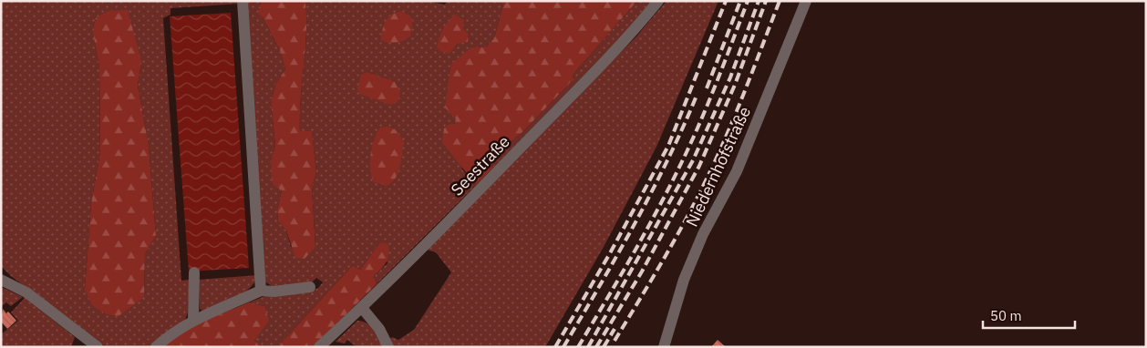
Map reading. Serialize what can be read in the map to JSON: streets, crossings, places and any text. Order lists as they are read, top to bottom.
{
  "streets": {
    "street": ["Seestraße", "Niedernhofstraße"]
  },
  "scale_bar": "50 m"
}
